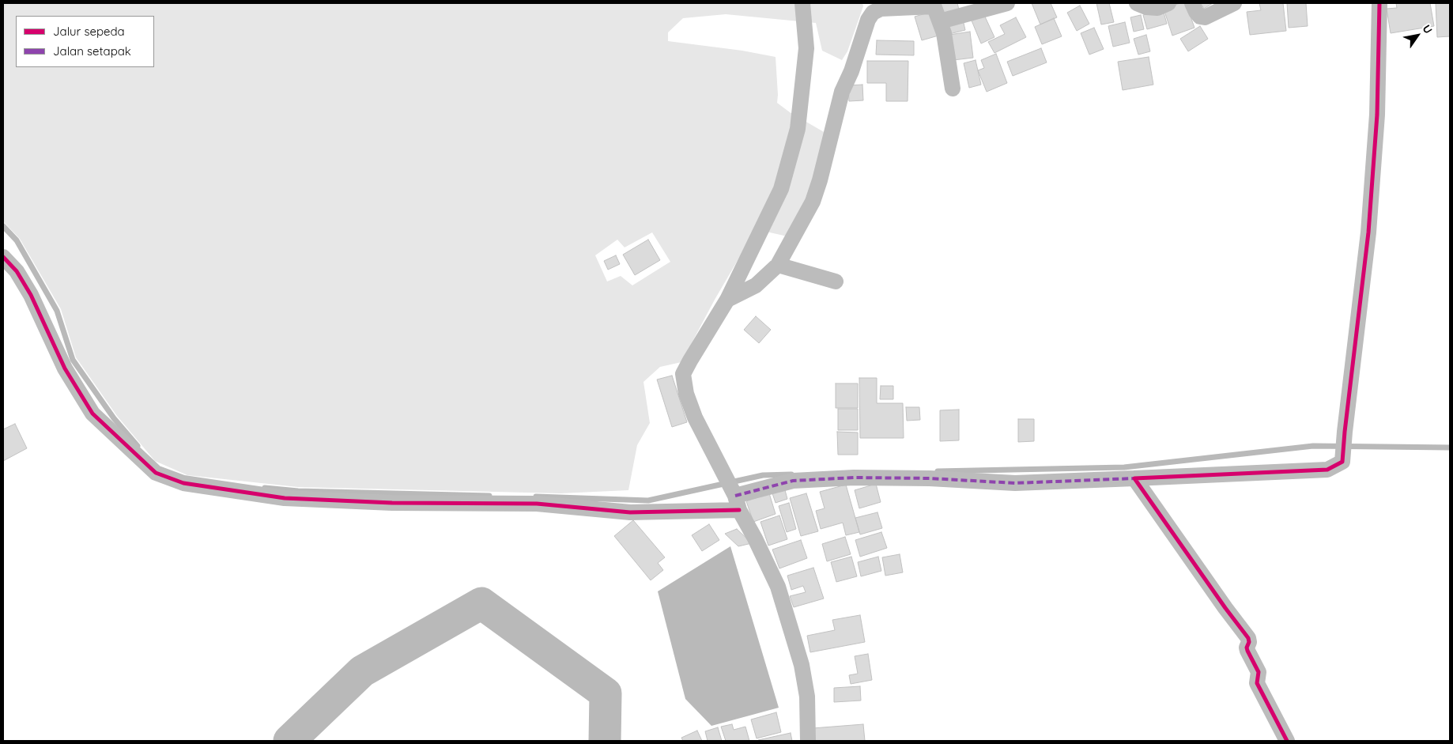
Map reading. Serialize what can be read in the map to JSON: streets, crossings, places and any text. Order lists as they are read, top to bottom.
{
  "legend": ["Jalur sepeda", "Jalan setapak"],
  "north": "top right"
}
